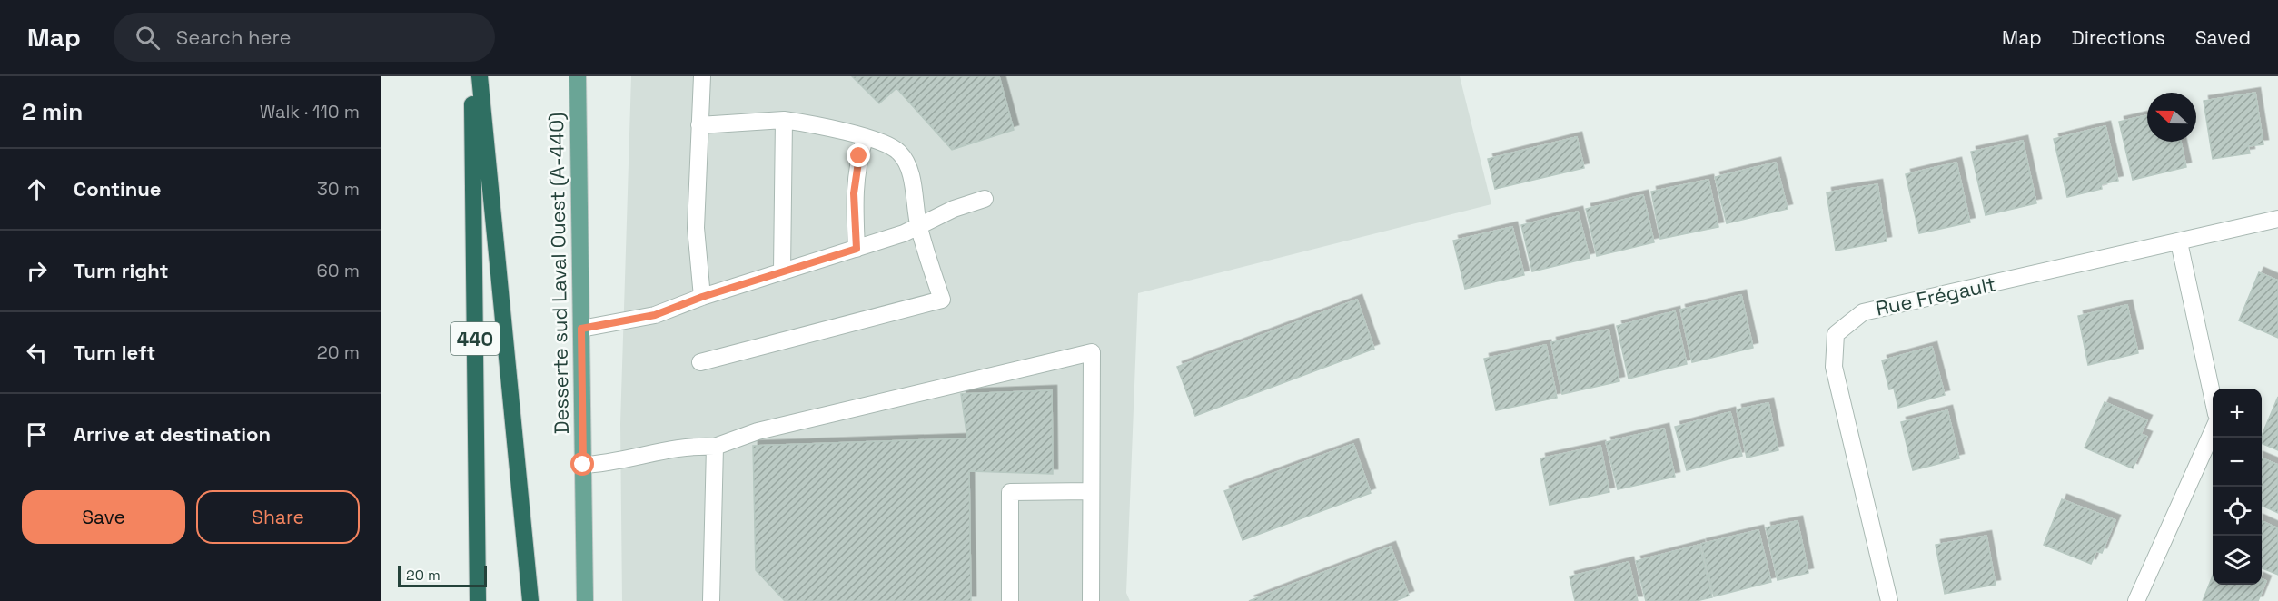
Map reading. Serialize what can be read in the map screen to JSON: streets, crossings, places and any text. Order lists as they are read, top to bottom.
{
  "streets": {
    "highway": ["440"],
    "main road": ["Desserte sud Laval Ouest (A-440)"],
    "street": ["Rue Frégault"]
  },
  "scale_bar": "20 m",
  "north": "left",
  "page": {
    "header": "Map",
    "search": "Search here",
    "nav": ["Map", "Directions", "Saved"],
    "heading": ["2 min", "Walk · 110 m"],
    "list": [
      ["Continue", "30 m"],
      ["Turn right", "60 m"],
      ["Turn left", "20 m"],
      "Arrive at destination"
    ],
    "map_buttons": ["+", "−"],
    "buttons": ["Save", "Share"],
    "scale": "20 m"
  }
}
